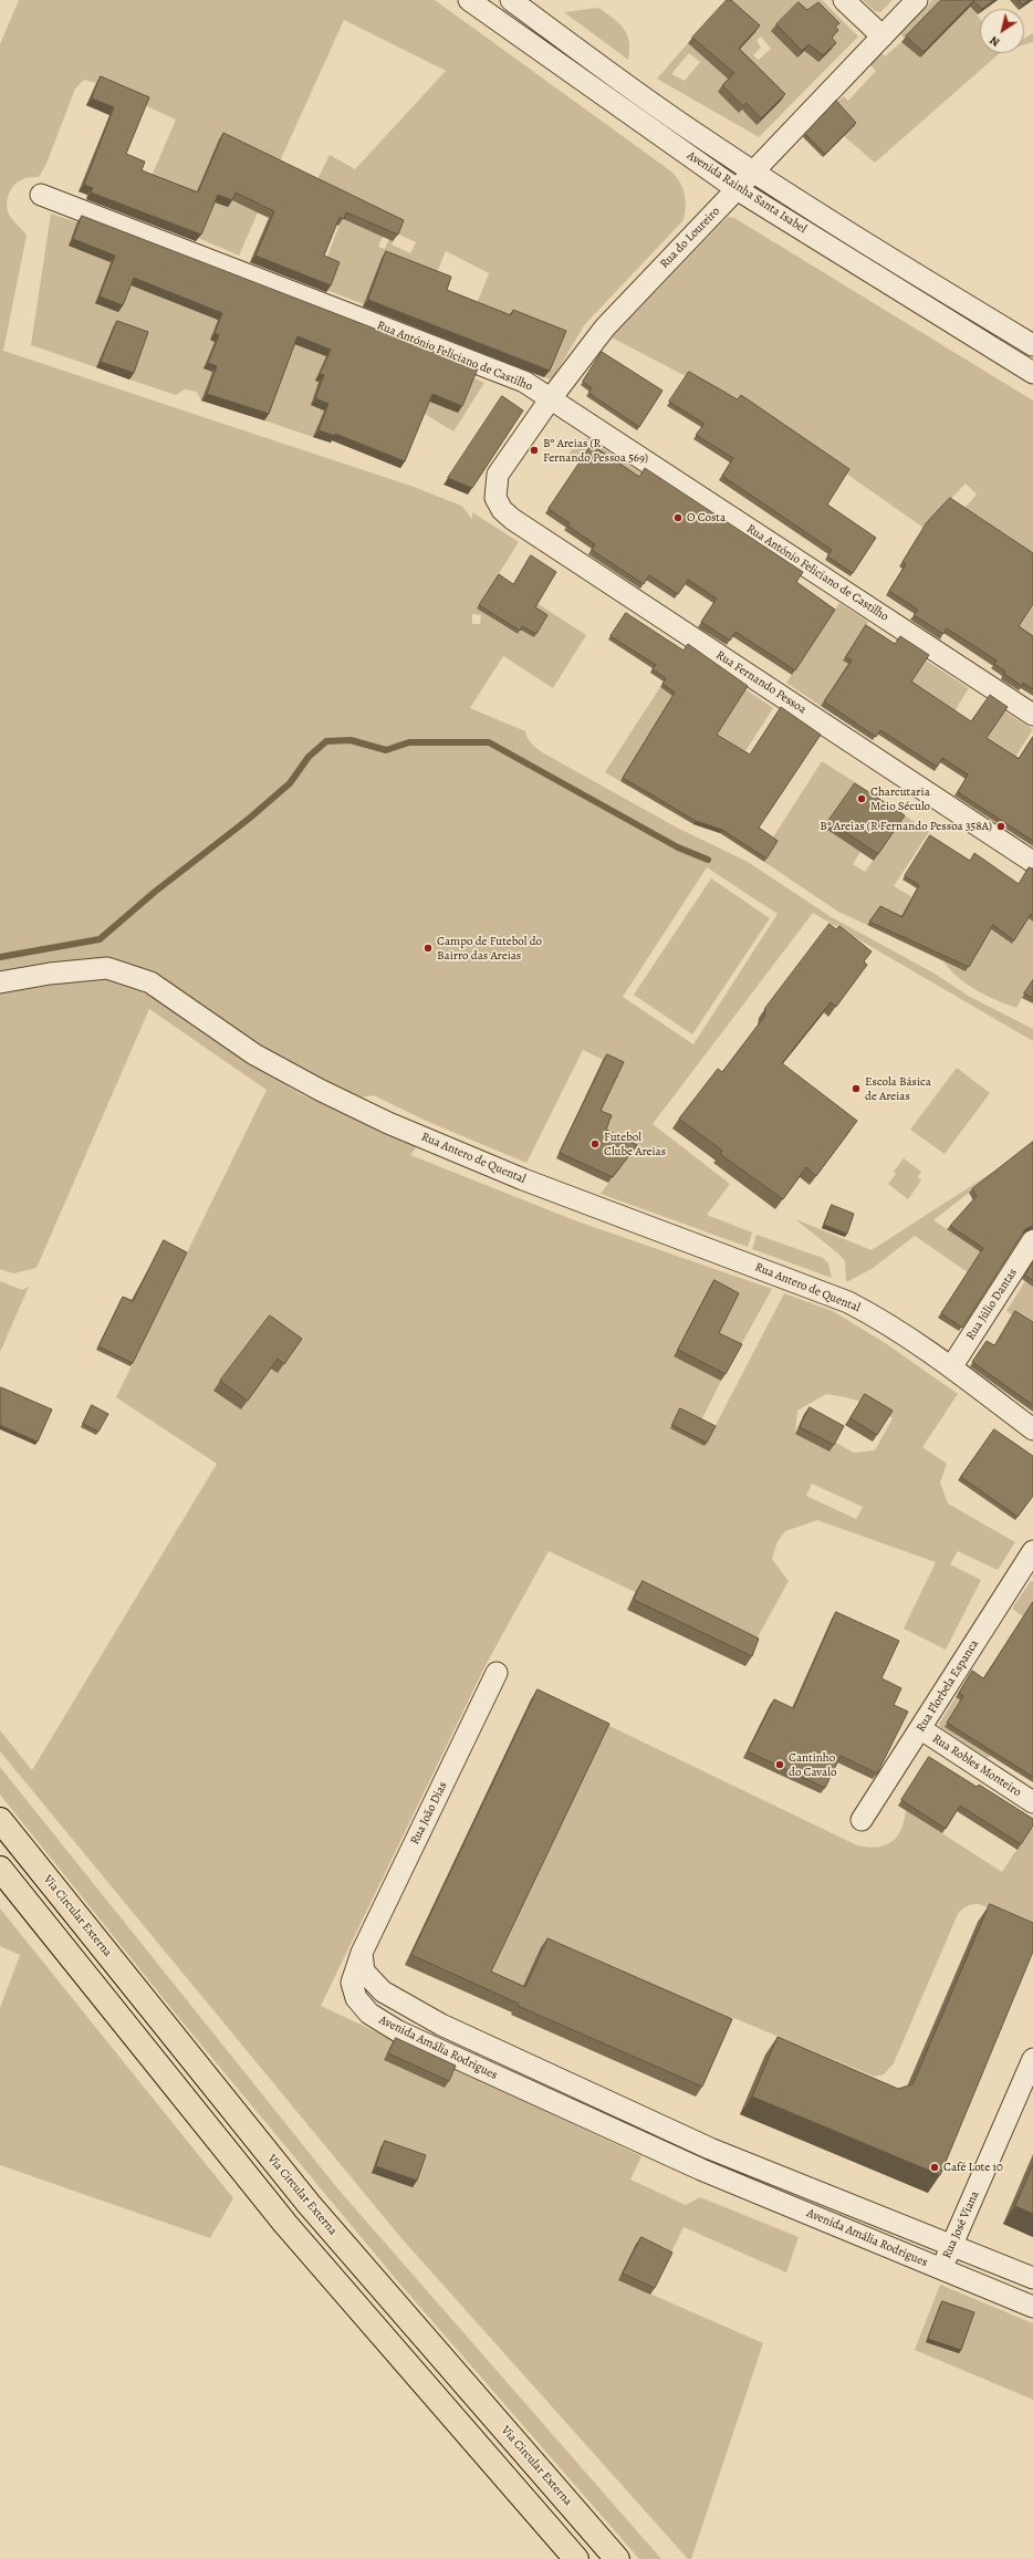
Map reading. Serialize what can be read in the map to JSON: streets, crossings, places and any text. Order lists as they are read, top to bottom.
{
  "streets": {
    "main road": ["Via Circular Externa"],
    "street": [
      "Avenida Rainha Santa Isabel",
      "Rua do Loureiro",
      "Rua António Feliciano de Castilho",
      "Rua Fernando Pessoa",
      "Rua Antero de Quental",
      "Rua Júlio Dantas",
      "Rua Florbela Espanca",
      "Rua Robles Monteiro",
      "Rua João Dias",
      "Avenida Amália Rodrigues",
      "Rua José Viana"
    ]
  },
  "crossings": [
    ["Avenida Rainha Santa Isabel", "Rua do Loureiro"],
    ["Rua do Loureiro", "Rua António Feliciano de Castilho"],
    ["Rua do Loureiro", "Rua Fernando Pessoa"],
    ["Rua Antero de Quental", "Rua Júlio Dantas"],
    ["Rua Florbela Espanca", "Rua Robles Monteiro"],
    ["Rua João Dias", "Avenida Amália Rodrigues"],
    ["Avenida Amália Rodrigues", "Rua José Viana"]
  ],
  "places": [
    "Bº Areias (R Fernando Pessoa 569)",
    "O Costa",
    "Charcutaria Meio Século",
    "Bº Areias (R Fernando Pessoa 358A)",
    "Campo de Futebol do Bairro das Areias",
    "Escola Básica de Areias",
    "Futebol Clube Areias",
    "Cantinho do Cavalo",
    "Café Lote 10"
  ],
  "north": "bottom left"
}
